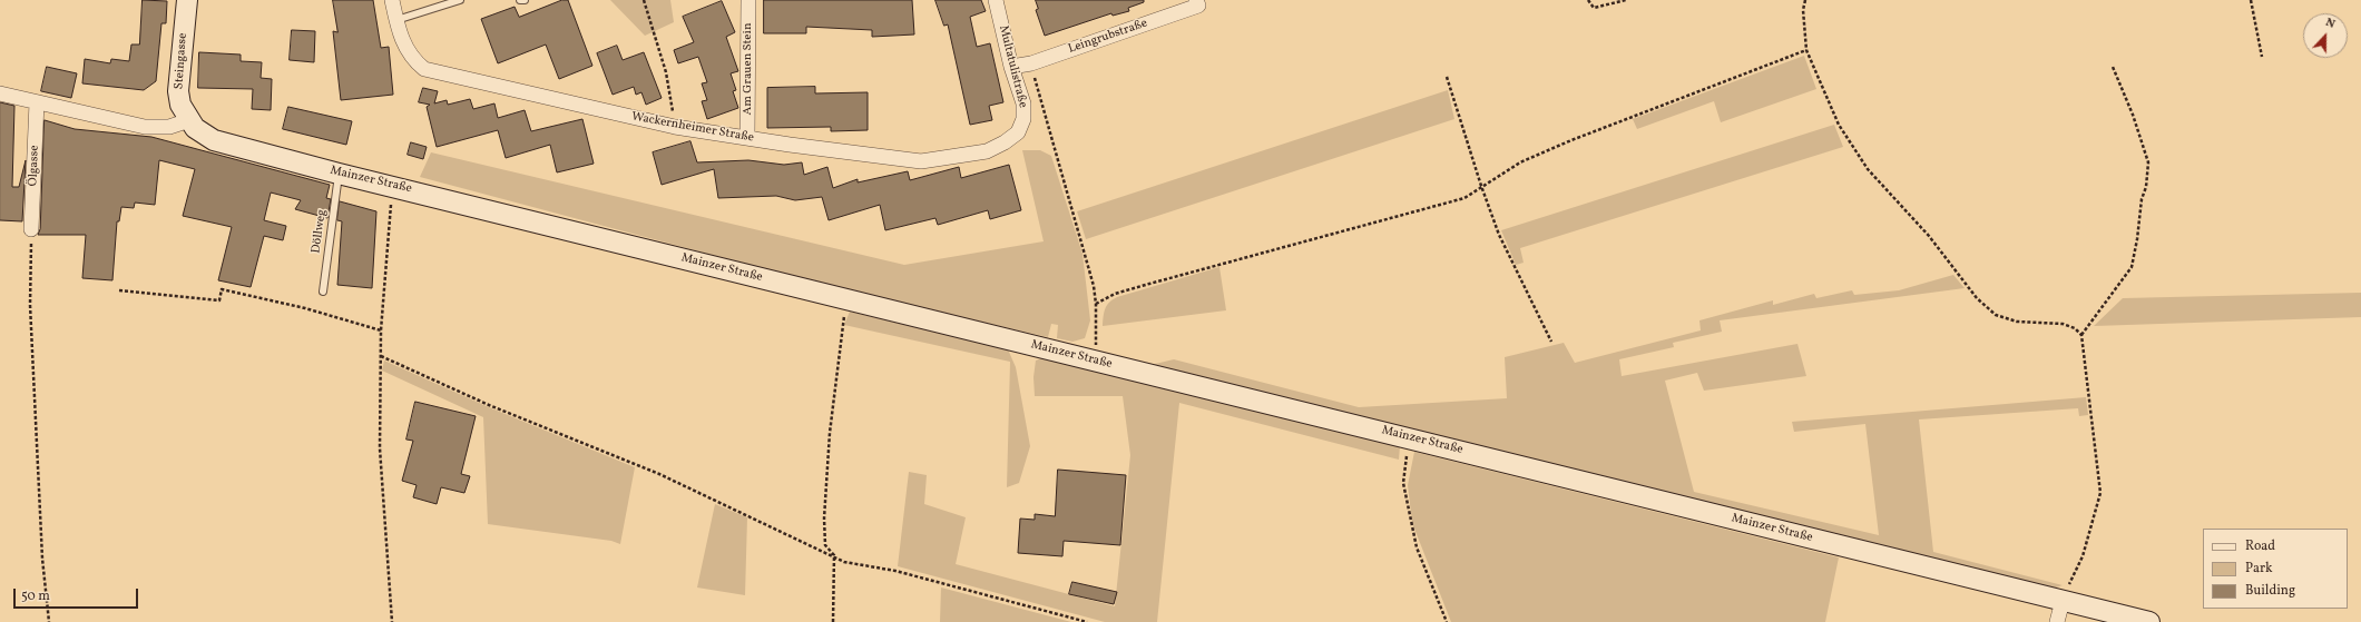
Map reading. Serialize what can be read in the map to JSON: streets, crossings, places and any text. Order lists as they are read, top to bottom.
{
  "streets": {
    "main road": ["Steingasse", "Mainzer Straße"],
    "street": [
      "Leingrubstraße",
      "Multatulistraße",
      "Am Grauen Stein",
      "Wackernheimer Straße",
      "Ölgasse"
    ],
    "lane": ["Döllweg"]
  },
  "crossings": [
    ["Leingrubstraße", "Multatulistraße"],
    ["Steingasse", "Mainzer Straße"],
    ["Multatulistraße", "Wackernheimer Straße"],
    ["Am Grauen Stein", "Wackernheimer Straße"],
    ["Mainzer Straße", "Döllweg"]
  ],
  "legend": ["Road", "Park", "Building"],
  "scale_bar": "50 m",
  "north": "top"
}
